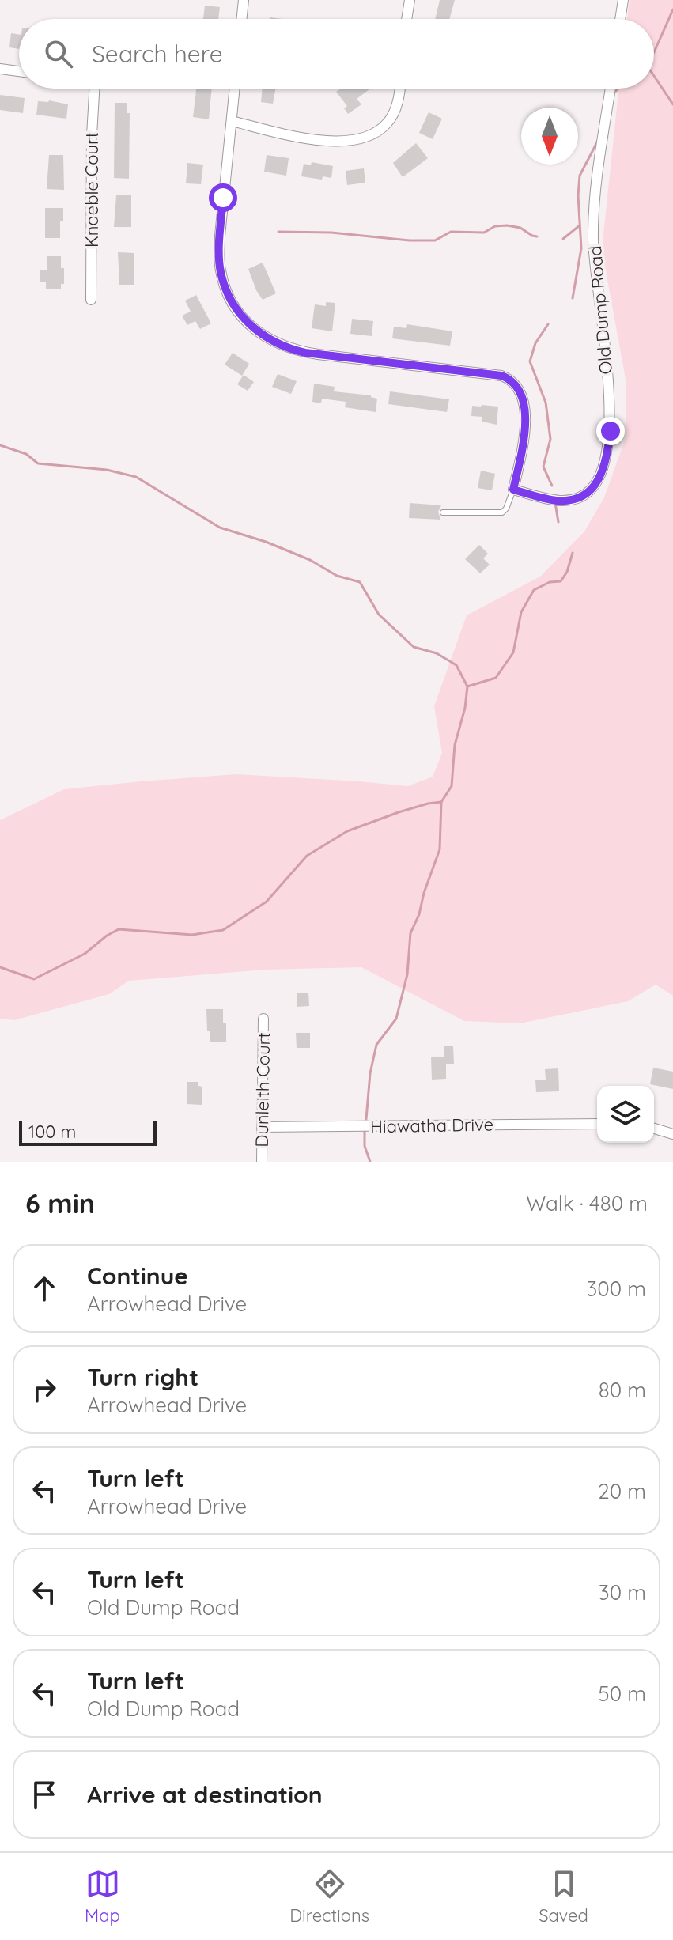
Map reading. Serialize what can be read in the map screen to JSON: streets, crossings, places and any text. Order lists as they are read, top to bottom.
{
  "streets": {
    "street": [
      "Knaeble Court",
      "Old Dump Road",
      "Dunleith Court",
      "Hiawatha Drive"
    ]
  },
  "crossings": [
    ["Dunleith Court", "Hiawatha Drive"]
  ],
  "scale_bar": "100 m",
  "north": "bottom",
  "page": {
    "search": "Search here",
    "scale": "100 m",
    "heading": ["6 min", "Walk · 480 m"],
    "list": [
      ["Continue", "Arrowhead Drive", "300 m"],
      ["Turn right", "Arrowhead Drive", "80 m"],
      ["Turn left", "Arrowhead Drive", "20 m"],
      ["Turn left", "Old Dump Road", "30 m"],
      ["Turn left", "Old Dump Road", "50 m"],
      "Arrive at destination"
    ],
    "nav": ["Map", "Directions", "Saved"]
  }
}
